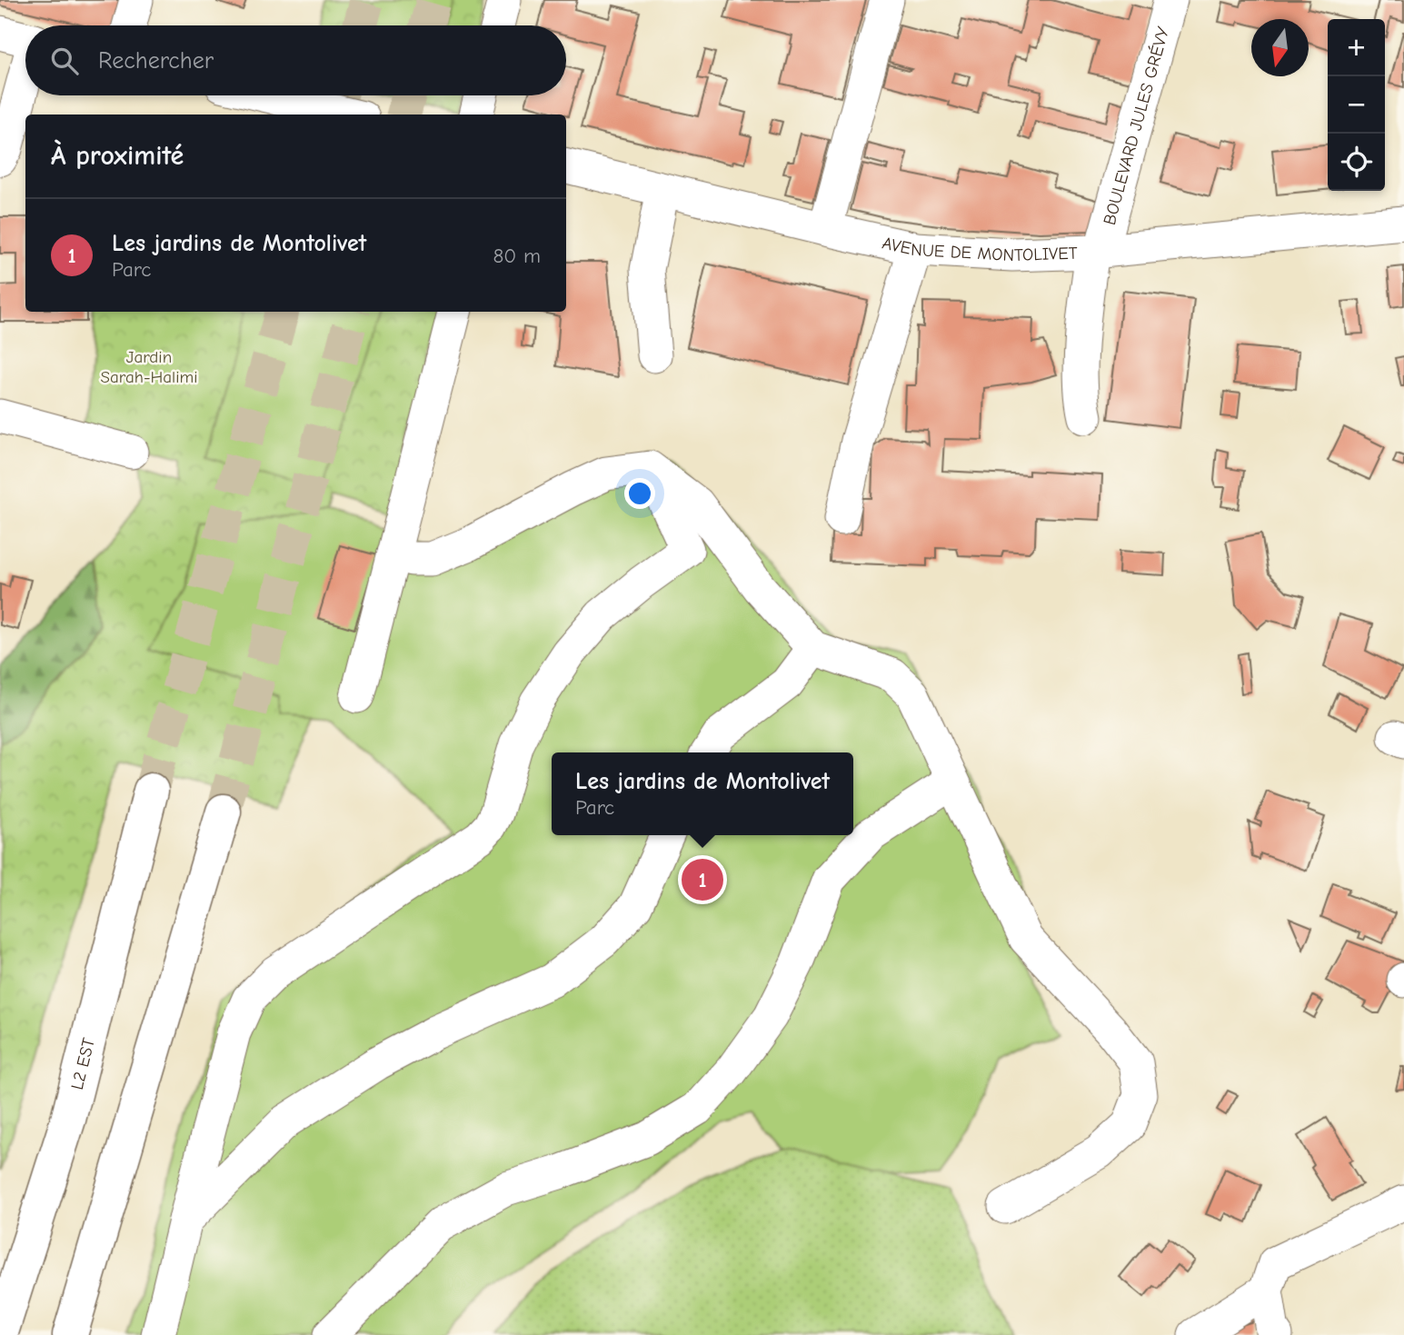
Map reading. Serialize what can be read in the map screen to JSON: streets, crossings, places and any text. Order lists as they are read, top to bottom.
{
  "streets": {
    "highway": ["L2 EST"],
    "street": ["BOULEVARD JULES GRÉVY", "AVENUE DE MONTOLIVET"]
  },
  "crossings": [
    ["BOULEVARD JULES GRÉVY", "AVENUE DE MONTOLIVET"]
  ],
  "parks": ["Jardin Sarah-Halimi"],
  "north": "bottom",
  "page": {
    "map_buttons": ["+", "−"],
    "search": "Rechercher",
    "heading": "À proximité",
    "list": [
      {
        "mark": "1",
        "name": "Les jardins de Montolivet",
        "note": "Parc",
        "value": "80 m"
      }
    ],
    "popup": ["Les jardins de Montolivet", "Parc"],
    "pins": "1"
  }
}
